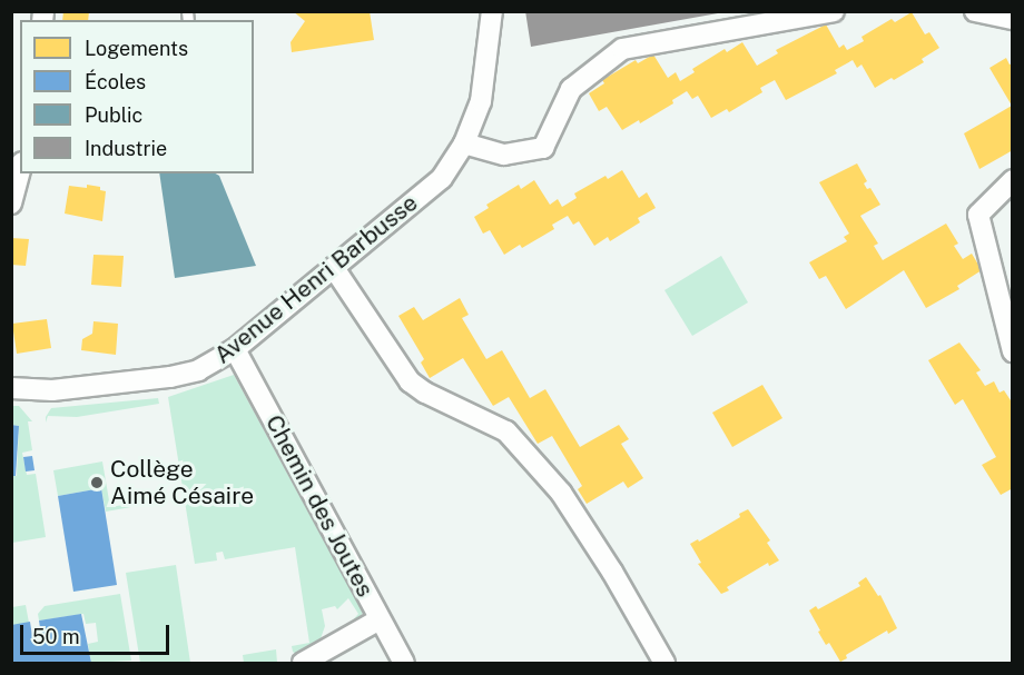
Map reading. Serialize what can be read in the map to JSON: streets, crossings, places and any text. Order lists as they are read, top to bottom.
{
  "streets": {
    "street": ["Avenue Henri Barbusse", "Chemin des Joutes"]
  },
  "crossings": [
    ["Avenue Henri Barbusse", "Chemin des Joutes"]
  ],
  "places": ["Collège Aimé Césaire"],
  "legend": [
    "Logements",
    "Écoles",
    "Public",
    "Industrie"
  ],
  "scale_bar": "50 m"
}
